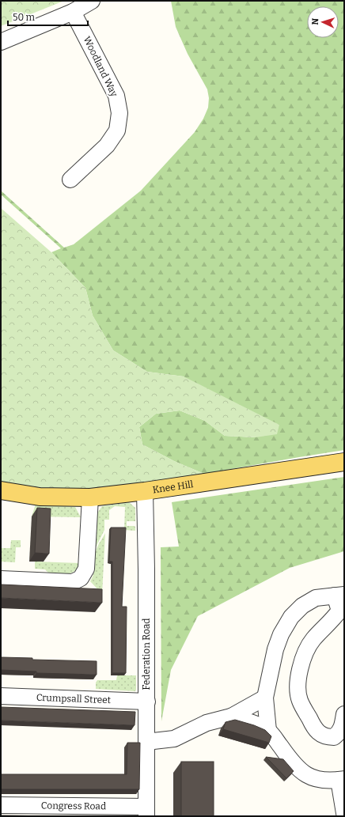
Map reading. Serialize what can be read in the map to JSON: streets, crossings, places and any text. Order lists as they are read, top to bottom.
{
  "streets": {
    "main road": ["Knee Hill"],
    "street": [
      "Woodland Way",
      "Federation Road",
      "Crumpsall Street",
      "Congress Road"
    ]
  },
  "crossings": [
    ["Knee Hill", "Federation Road"],
    ["Federation Road", "Crumpsall Street"],
    ["Federation Road", "Congress Road"]
  ],
  "scale_bar": "50 m",
  "north": "left"
}
